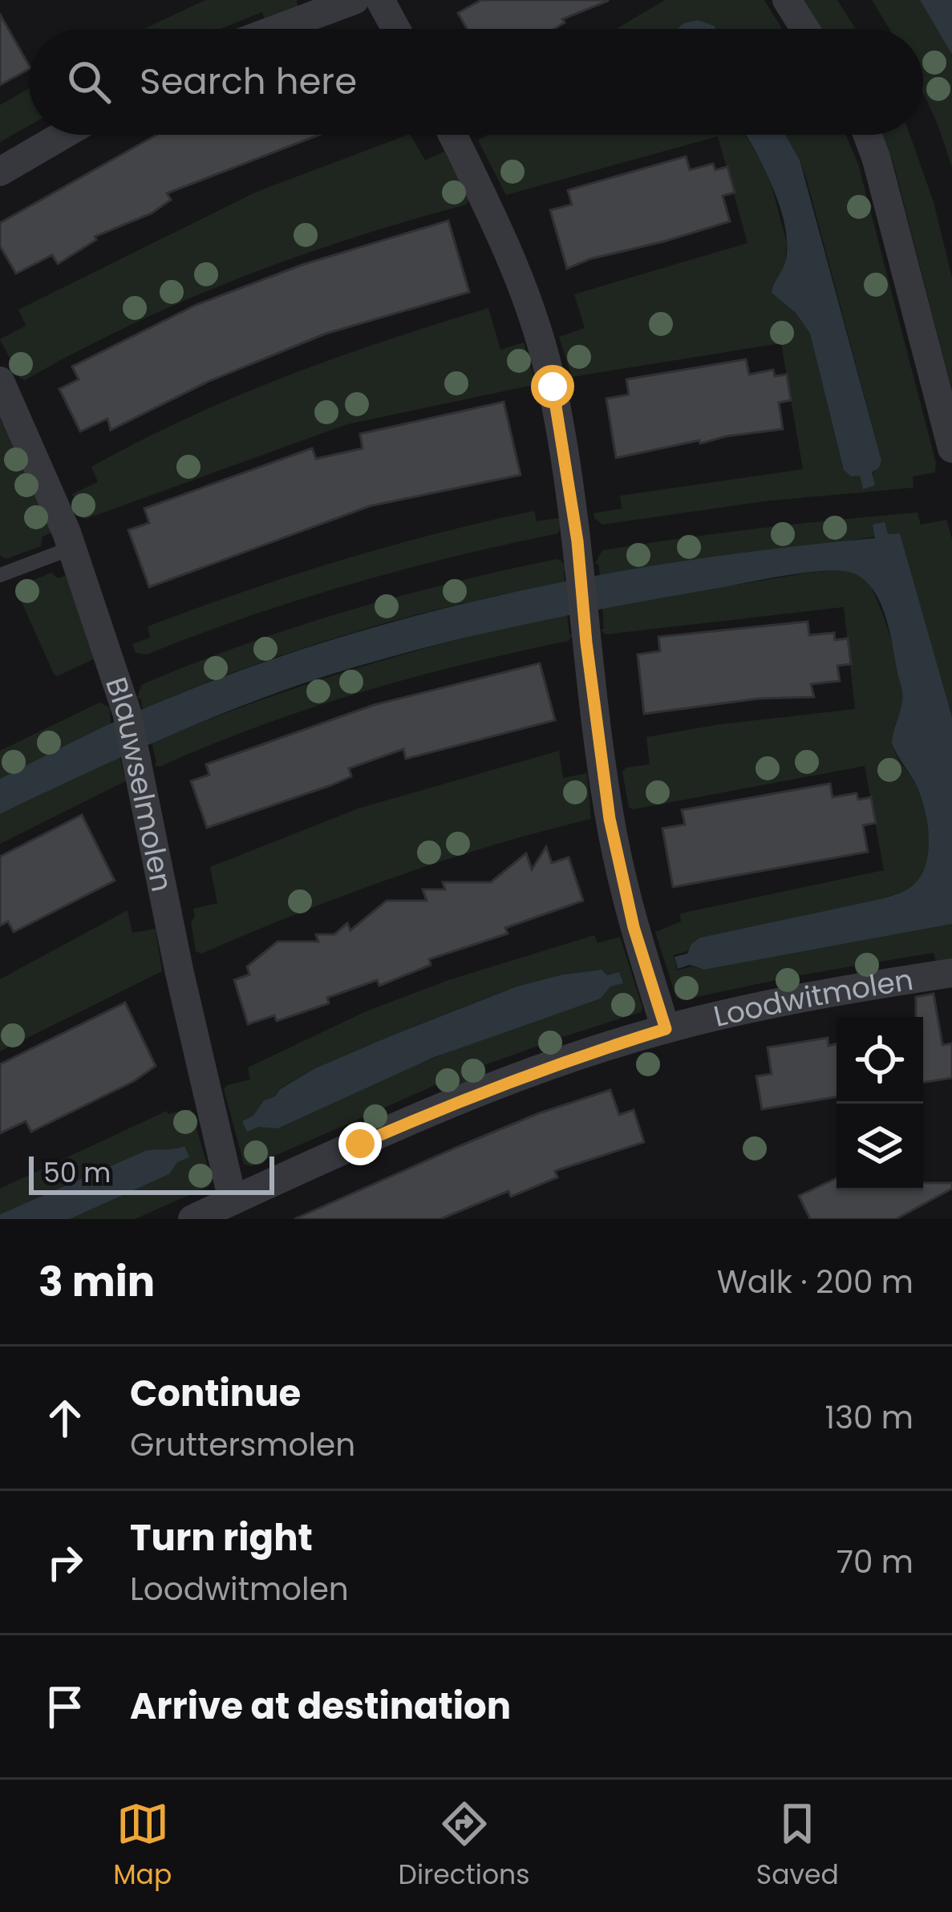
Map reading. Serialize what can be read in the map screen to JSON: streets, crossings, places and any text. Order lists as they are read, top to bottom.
{
  "streets": {
    "street": ["Blauwselmolen", "Loodwitmolen"]
  },
  "crossings": [
    ["Blauwselmolen", "Loodwitmolen"]
  ],
  "scale_bar": "50 m",
  "page": {
    "search": "Search here",
    "scale": "50 m",
    "heading": ["3 min", "Walk · 200 m"],
    "list": [
      ["Continue", "Gruttersmolen", "130 m"],
      ["Turn right", "Loodwitmolen", "70 m"],
      "Arrive at destination"
    ],
    "nav": ["Map", "Directions", "Saved"]
  }
}
